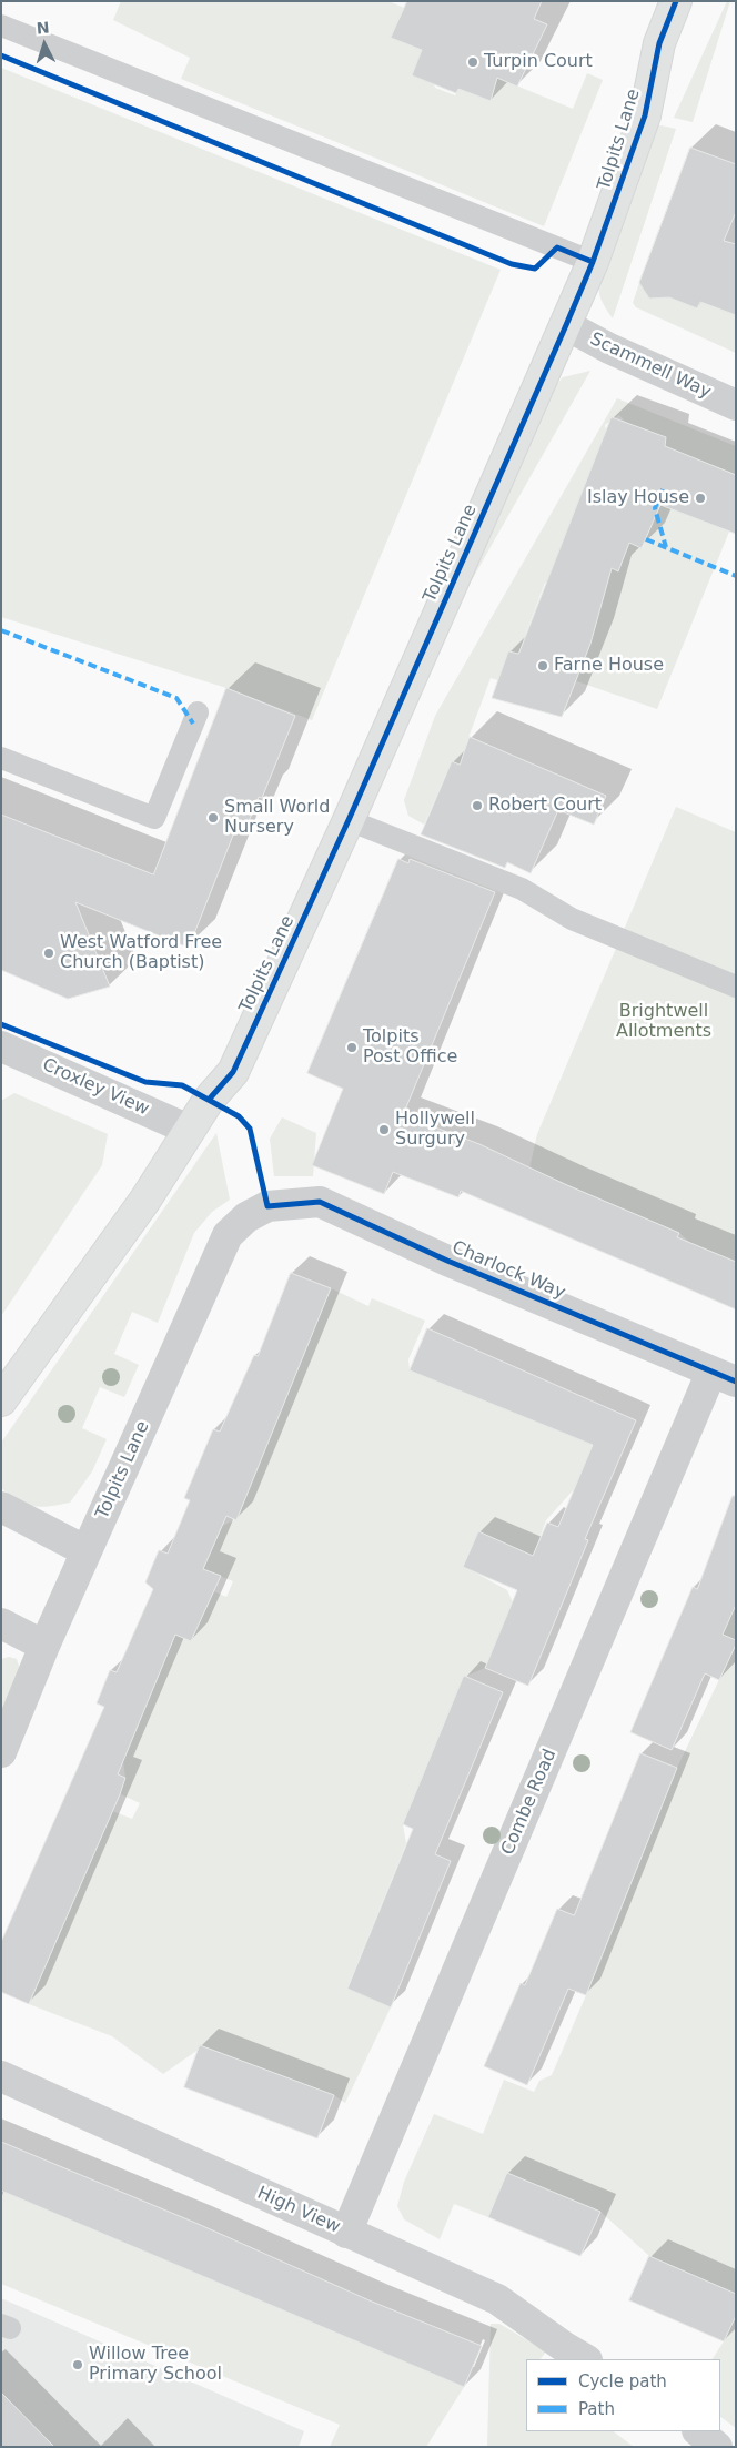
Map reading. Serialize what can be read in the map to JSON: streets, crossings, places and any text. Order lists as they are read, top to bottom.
{
  "streets": {
    "main road": ["Tolpits Lane"],
    "street": [
      "Scammell Way",
      "Croxley View",
      "Charlock Way",
      "Combe Road",
      "High View"
    ]
  },
  "crossings": [
    ["Tolpits Lane", "Scammell Way"],
    ["Tolpits Lane", "Croxley View"],
    ["Tolpits Lane", "Charlock Way"],
    ["Charlock Way", "Combe Road"],
    ["Combe Road", "High View"]
  ],
  "parks": ["Brightwell Allotments"],
  "places": [
    "Turpin Court",
    "Islay House",
    "Farne House",
    "Robert Court",
    "Small World Nursery",
    "West Watford Free Church (Baptist)",
    "Tolpits Post Office",
    "Hollywell Surgury",
    "Willow Tree Primary School"
  ],
  "legend": ["Cycle path", "Path"],
  "north": "top"
}
